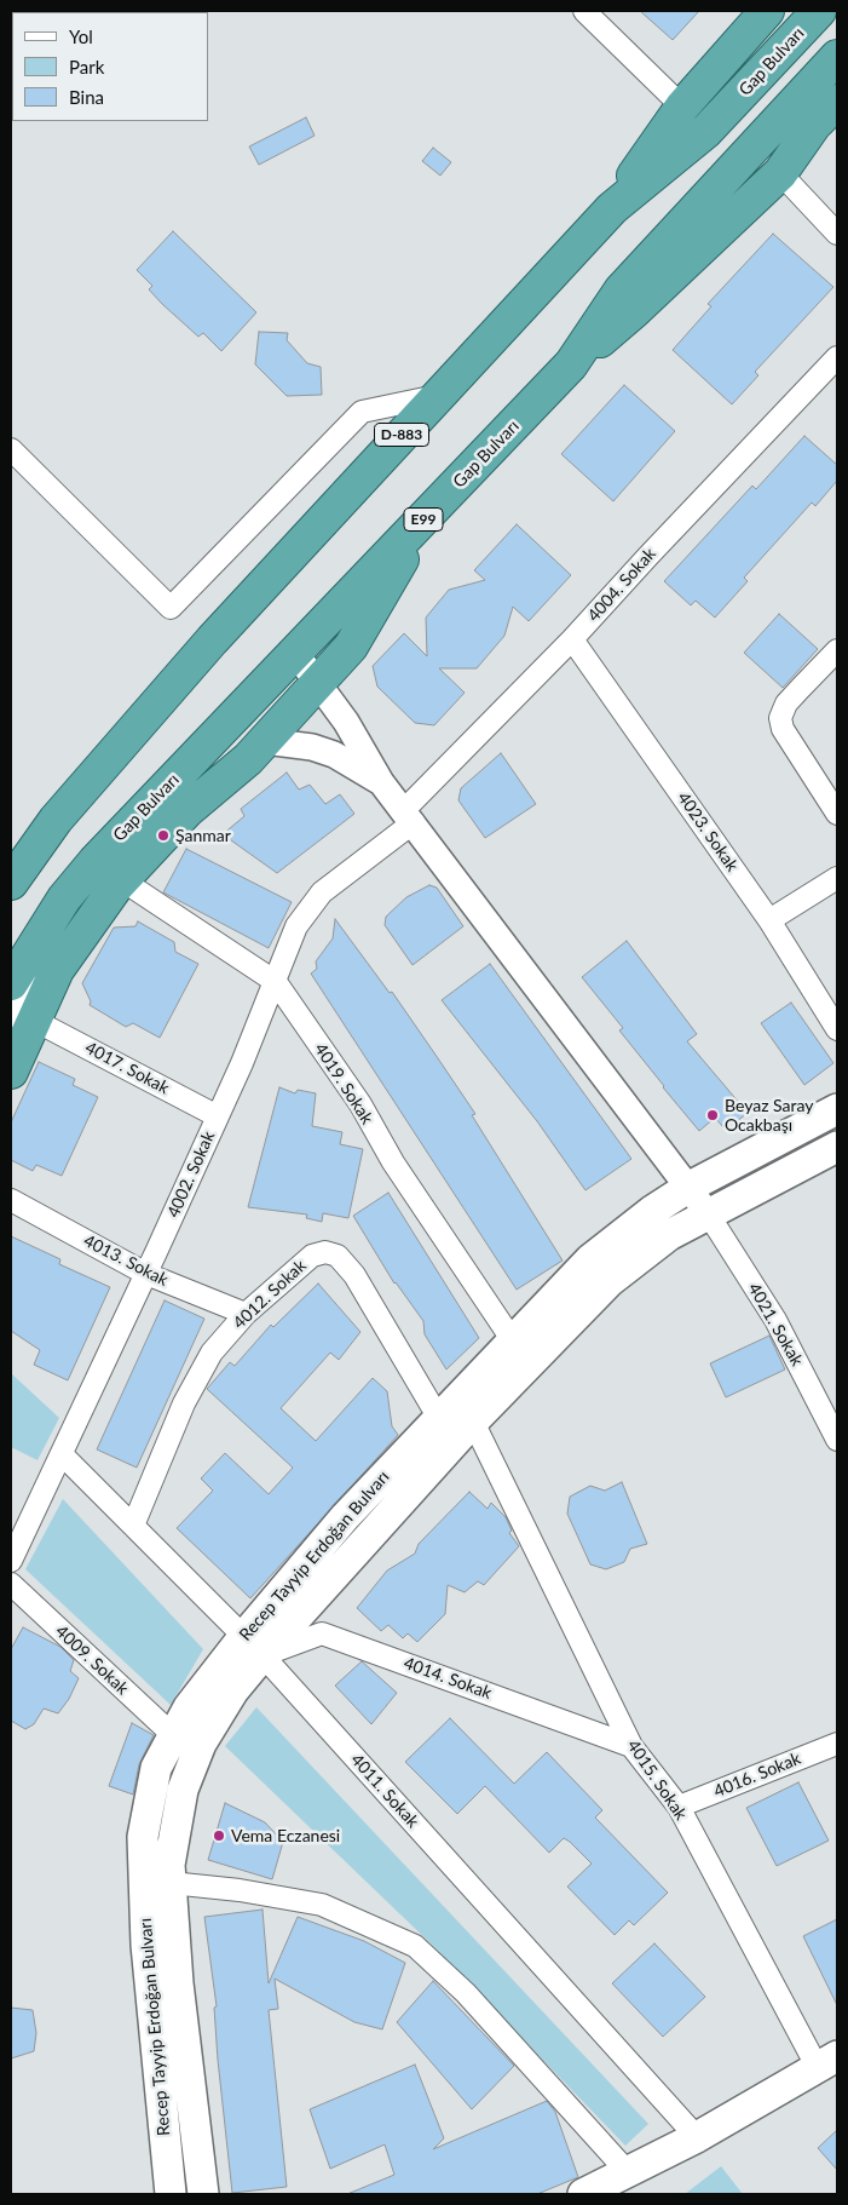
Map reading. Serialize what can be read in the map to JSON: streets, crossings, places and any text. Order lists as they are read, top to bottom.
{
  "streets": {
    "highway": ["Gap Bulvarı", "D-883", "E99"],
    "main road": ["Recep Tayyip Erdoğan Bulvarı"],
    "street": [
      "4004. Sokak",
      "4023. Sokak",
      "4017. Sokak",
      "4019. Sokak",
      "4002. Sokak",
      "4013. Sokak",
      "4012. Sokak",
      "4021. Sokak",
      "4009. Sokak",
      "4014. Sokak",
      "4016. Sokak",
      "4015. Sokak",
      "4011. Sokak"
    ]
  },
  "crossings": [
    ["4004. Sokak", "4023. Sokak"],
    ["4004. Sokak", "4002. Sokak"],
    ["4017. Sokak", "4002. Sokak"],
    ["4019. Sokak", "4002. Sokak"],
    ["4019. Sokak", "Recep Tayyip Erdoğan Bulvarı"],
    ["4002. Sokak", "4013. Sokak"],
    ["4002. Sokak", "4011. Sokak"],
    ["4013. Sokak", "4012. Sokak"],
    ["4012. Sokak", "Recep Tayyip Erdoğan Bulvarı"],
    ["4012. Sokak", "4011. Sokak"],
    ["4021. Sokak", "Recep Tayyip Erdoğan Bulvarı"],
    ["Recep Tayyip Erdoğan Bulvarı", "4009. Sokak"],
    ["Recep Tayyip Erdoğan Bulvarı", "4014. Sokak"],
    ["Recep Tayyip Erdoğan Bulvarı", "4015. Sokak"],
    ["Recep Tayyip Erdoğan Bulvarı", "4011. Sokak"],
    ["4014. Sokak", "4015. Sokak"],
    ["4014. Sokak", "4011. Sokak"],
    ["4016. Sokak", "4015. Sokak"]
  ],
  "places": ["Şanmar", "Beyaz Saray Ocakbaşı", "Vema Eczanesi"],
  "legend": ["Yol", "Park", "Bina"]
}
